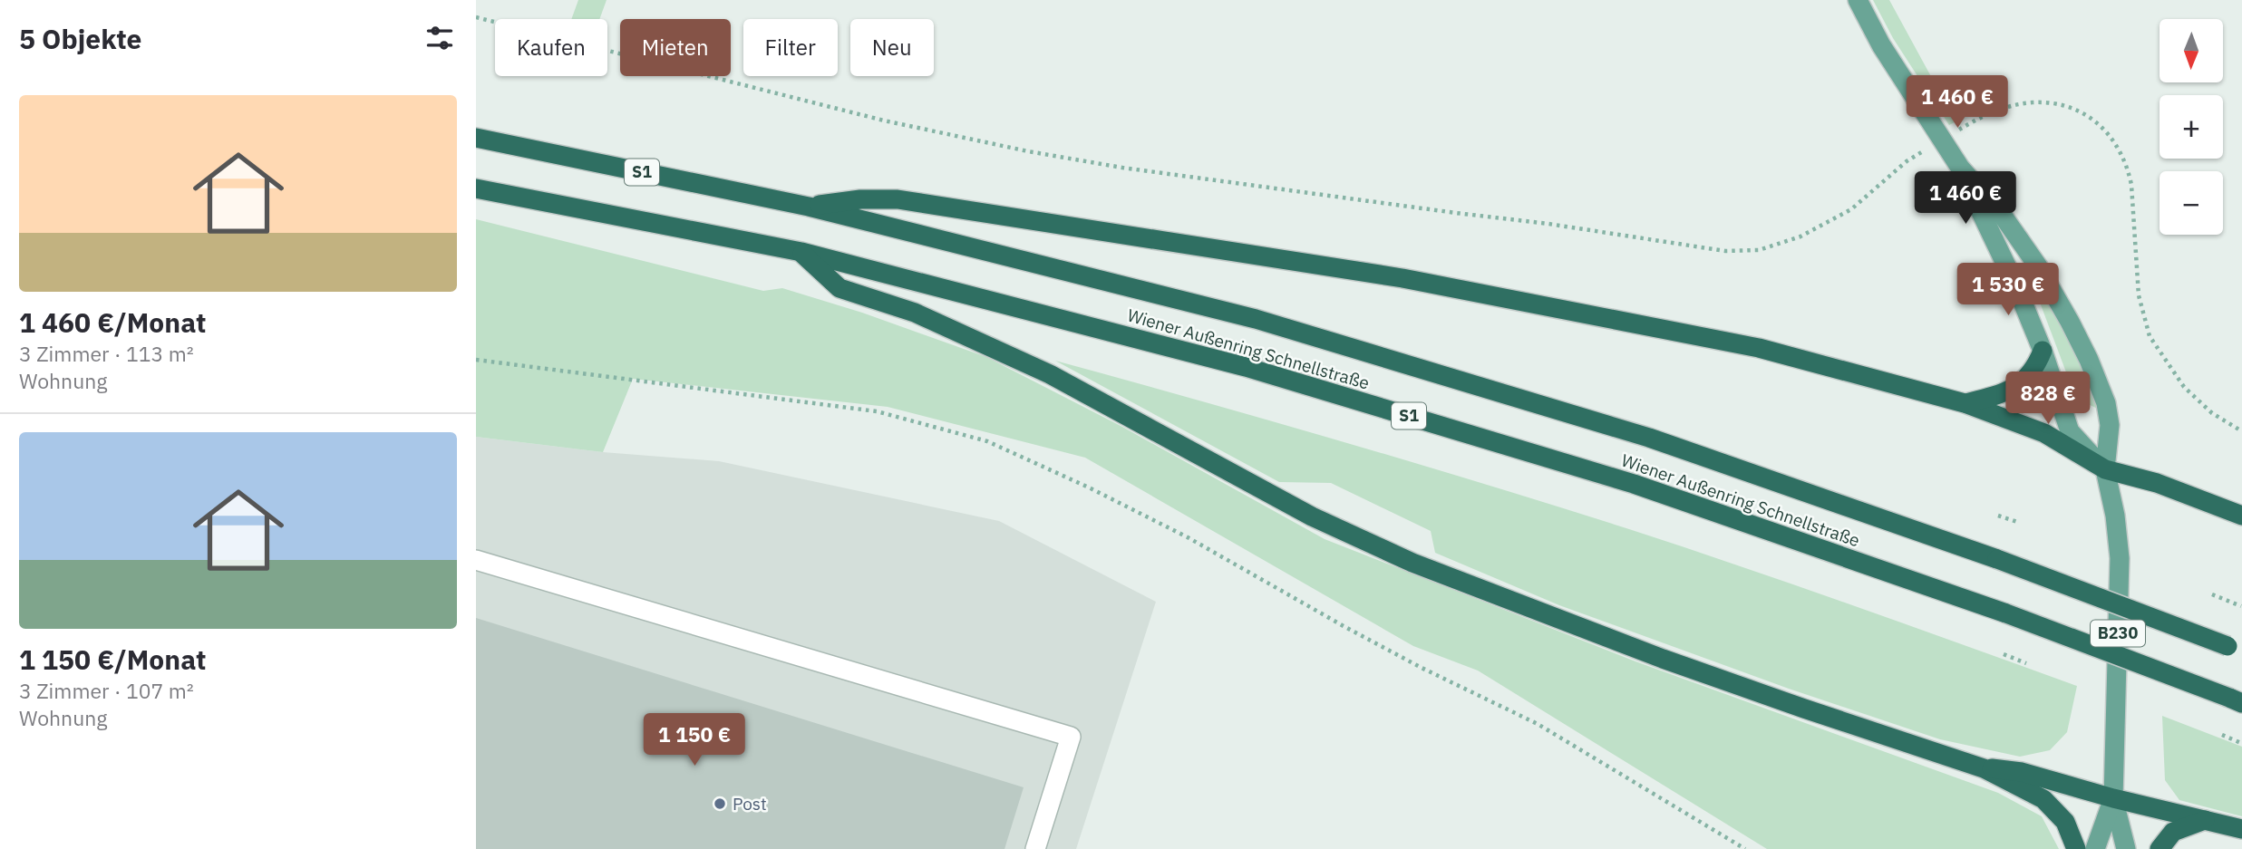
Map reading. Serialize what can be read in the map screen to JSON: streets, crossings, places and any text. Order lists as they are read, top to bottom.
{
  "streets": {
    "highway": ["S1", "Wiener Außenring Schnellstraße"],
    "main road": ["B230"]
  },
  "places": ["Post"],
  "north": "bottom",
  "page": {
    "heading": "5 Objekte",
    "map_buttons": ["+", "−"],
    "chip": [
      "Kaufen",
      "Mieten",
      "Filter",
      "Neu"
    ],
    "price": [
      "1 460 €",
      "1 460 €",
      "1 530 €",
      "828 €",
      "1 150 €"
    ],
    "list": [
      {
        "name": "1 460 €/Monat",
        "note": "3 Zimmer · 113 m² · Wohnung"
      },
      {
        "name": "1 150 €/Monat",
        "note": "3 Zimmer · 107 m² · Wohnung"
      }
    ]
  }
}
